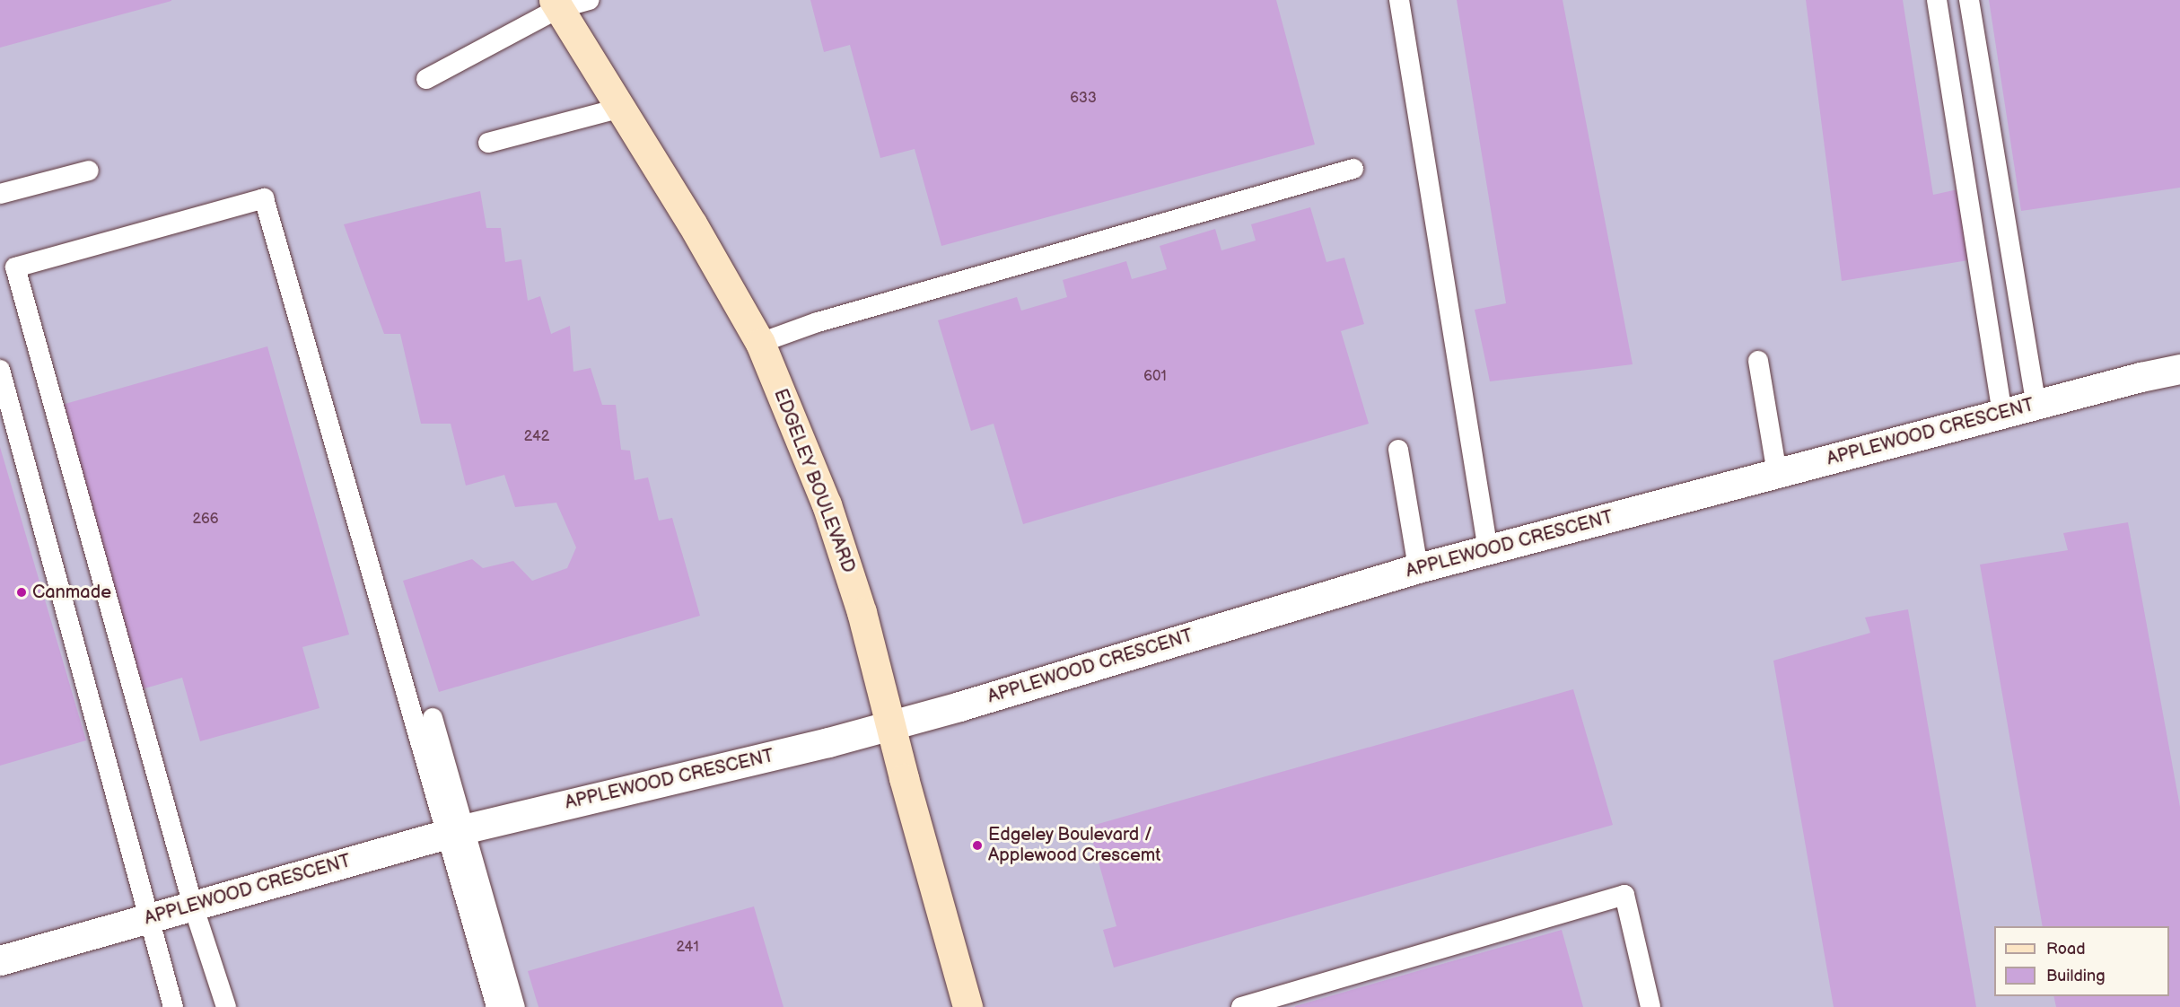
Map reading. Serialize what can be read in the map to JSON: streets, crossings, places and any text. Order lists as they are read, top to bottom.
{
  "streets": {
    "street": ["APPLEWOOD CRESCENT", "EDGELEY BOULEVARD"]
  },
  "crossings": [
    ["APPLEWOOD CRESCENT", "EDGELEY BOULEVARD"]
  ],
  "places": ["Canmade", "Edgeley Boulevard / Applewood Crescemt"],
  "house_numbers": [
    "633",
    "601",
    "242",
    "266",
    "241"
  ],
  "legend": ["Road", "Building"]
}
